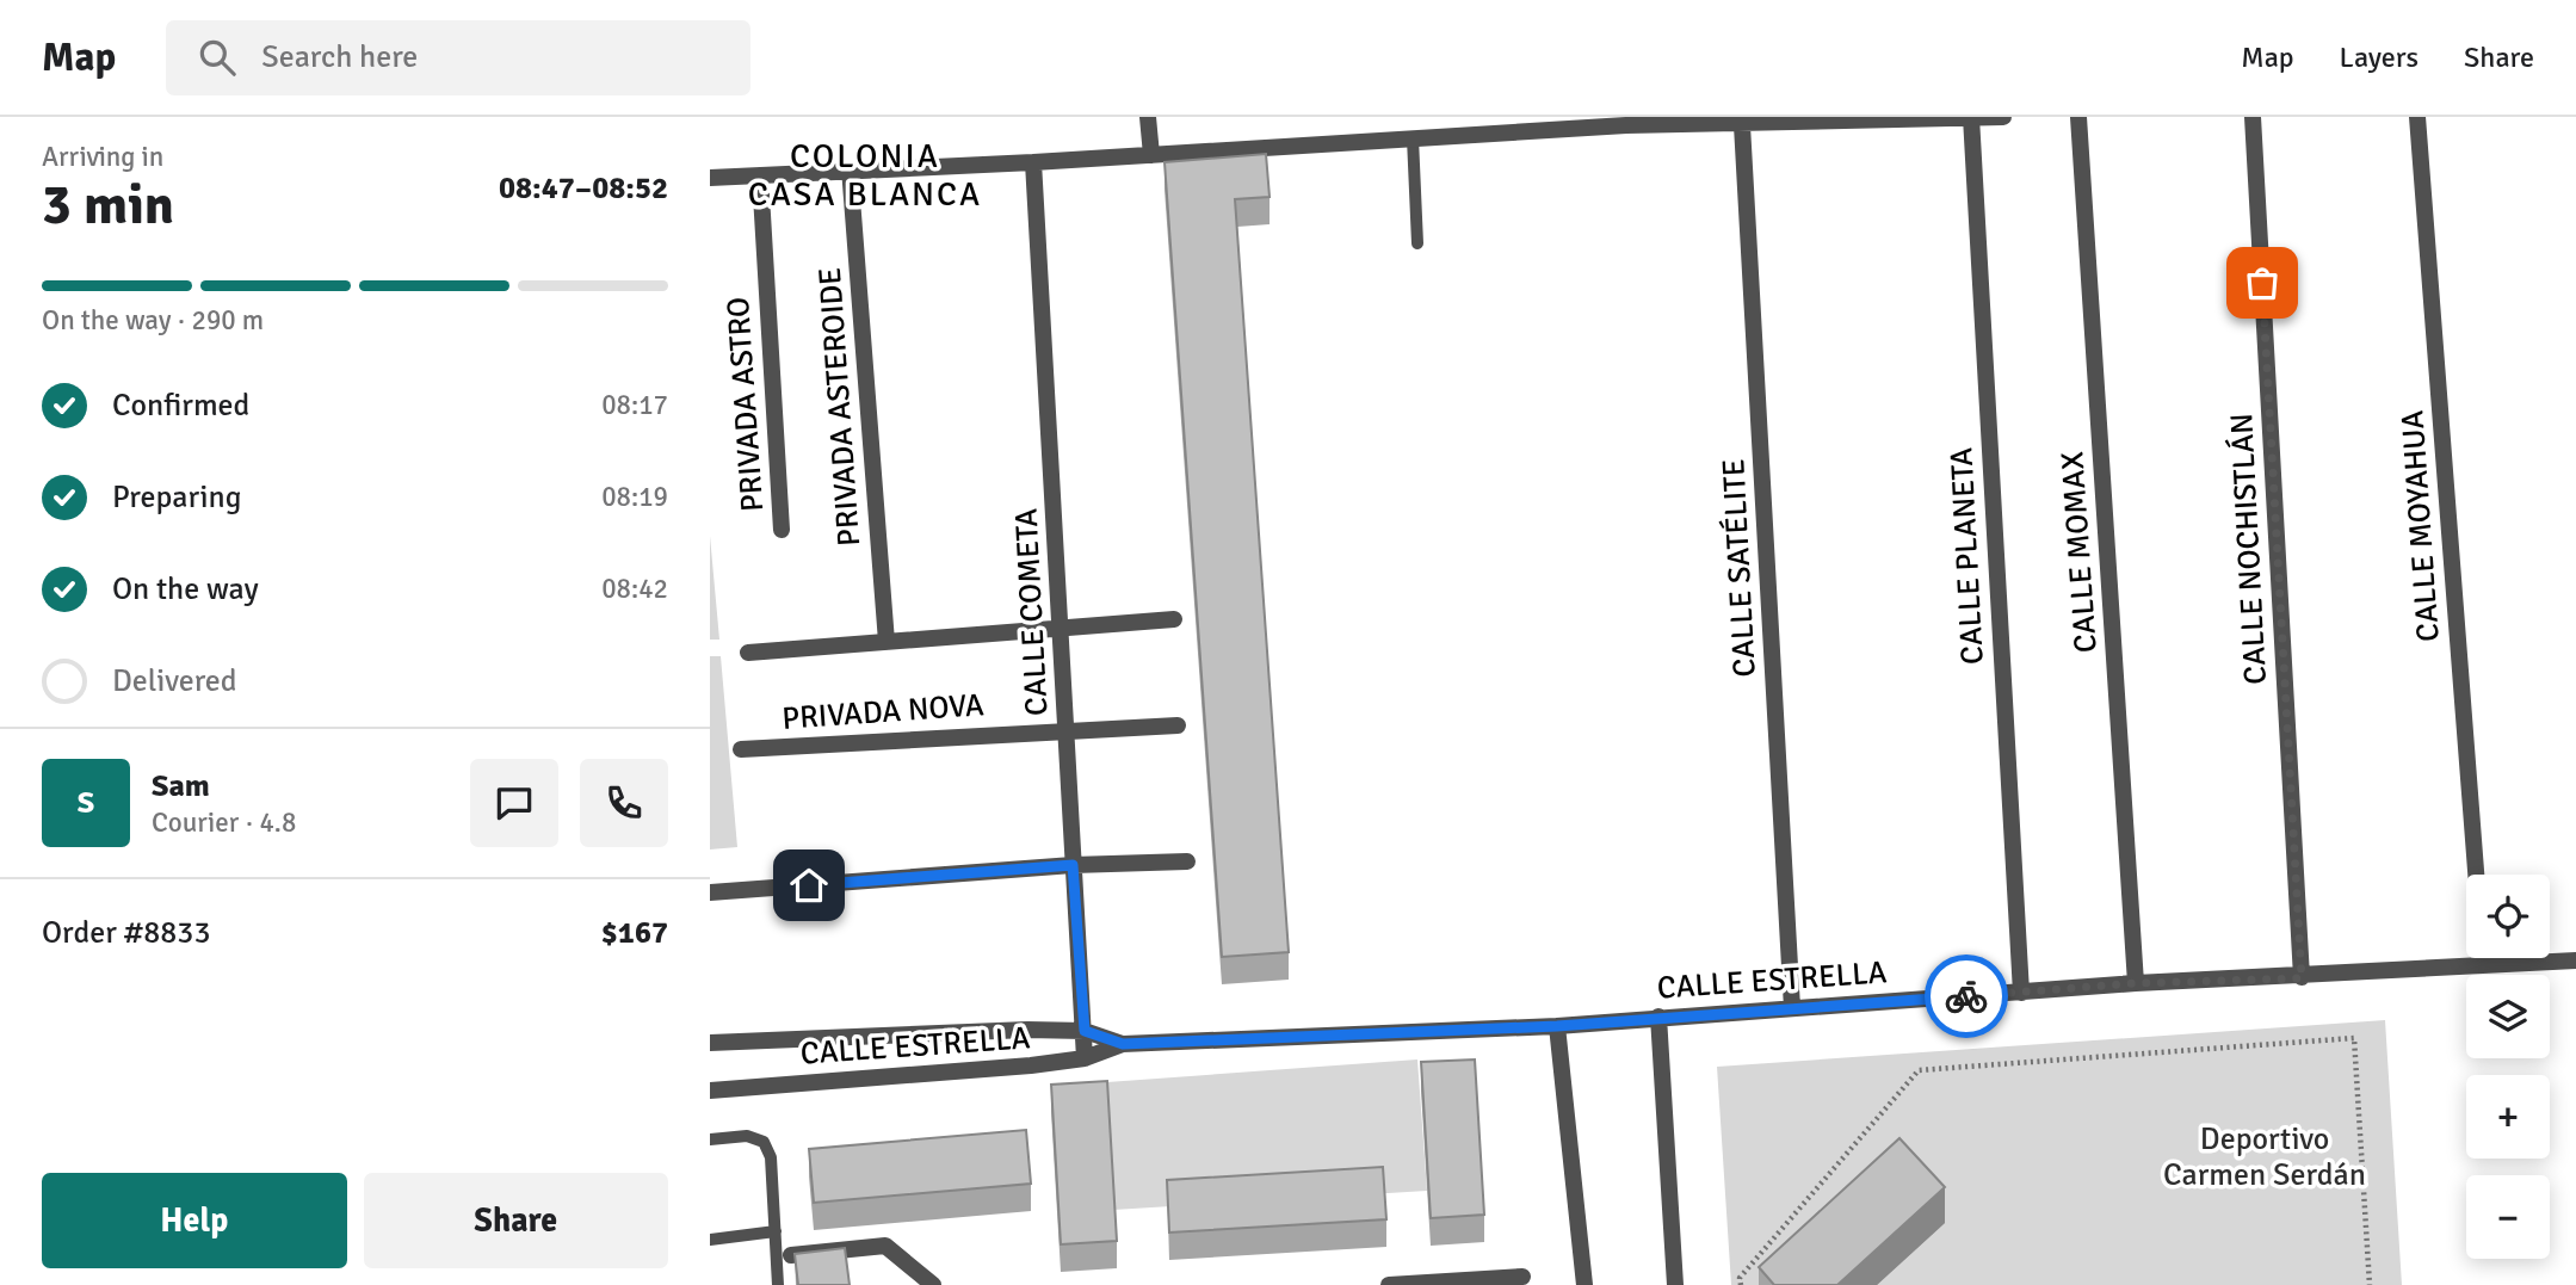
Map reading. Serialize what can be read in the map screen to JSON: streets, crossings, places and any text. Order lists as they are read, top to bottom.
{
  "streets": {
    "street": [
      "PRIVADA ASTRO",
      "PRIVADA ASTEROIDE",
      "CALLE MOYAHUA",
      "CALLE NOCHISTLÁN",
      "CALLE MOMAX",
      "CALLE PLANETA",
      "CALLE SATÉLITE",
      "CALLE COMETA",
      "PRIVADA NOVA",
      "CALLE ESTRELLA"
    ]
  },
  "crossings": [
    ["CALLE NOCHISTLÁN", "CALLE ESTRELLA"],
    ["CALLE MOMAX", "CALLE ESTRELLA"],
    ["CALLE PLANETA", "CALLE ESTRELLA"],
    ["CALLE SATÉLITE", "CALLE ESTRELLA"],
    ["CALLE COMETA", "PRIVADA NOVA"],
    ["CALLE COMETA", "CALLE ESTRELLA"]
  ],
  "districts": ["COLONIA CASA BLANCA"],
  "parks": ["Deportivo Carmen Serdán"],
  "page": {
    "header": "Map",
    "search": "Search here",
    "nav": ["Map", "Layers", "Share"],
    "heading": ["3 min", "Arriving in", "08:47–08:52"],
    "panel": [
      "Sam",
      "Courier · 4.8",
      "Order #8833",
      "$167"
    ],
    "bar": "On the way · 290 m",
    "list": [
      ["Confirmed", "08:17"],
      ["Preparing", "08:19"],
      ["On the way", "08:42"],
      "Delivered"
    ],
    "round": "S",
    "map_buttons": ["+", "−"],
    "buttons": ["Help", "Share"]
  }
}
